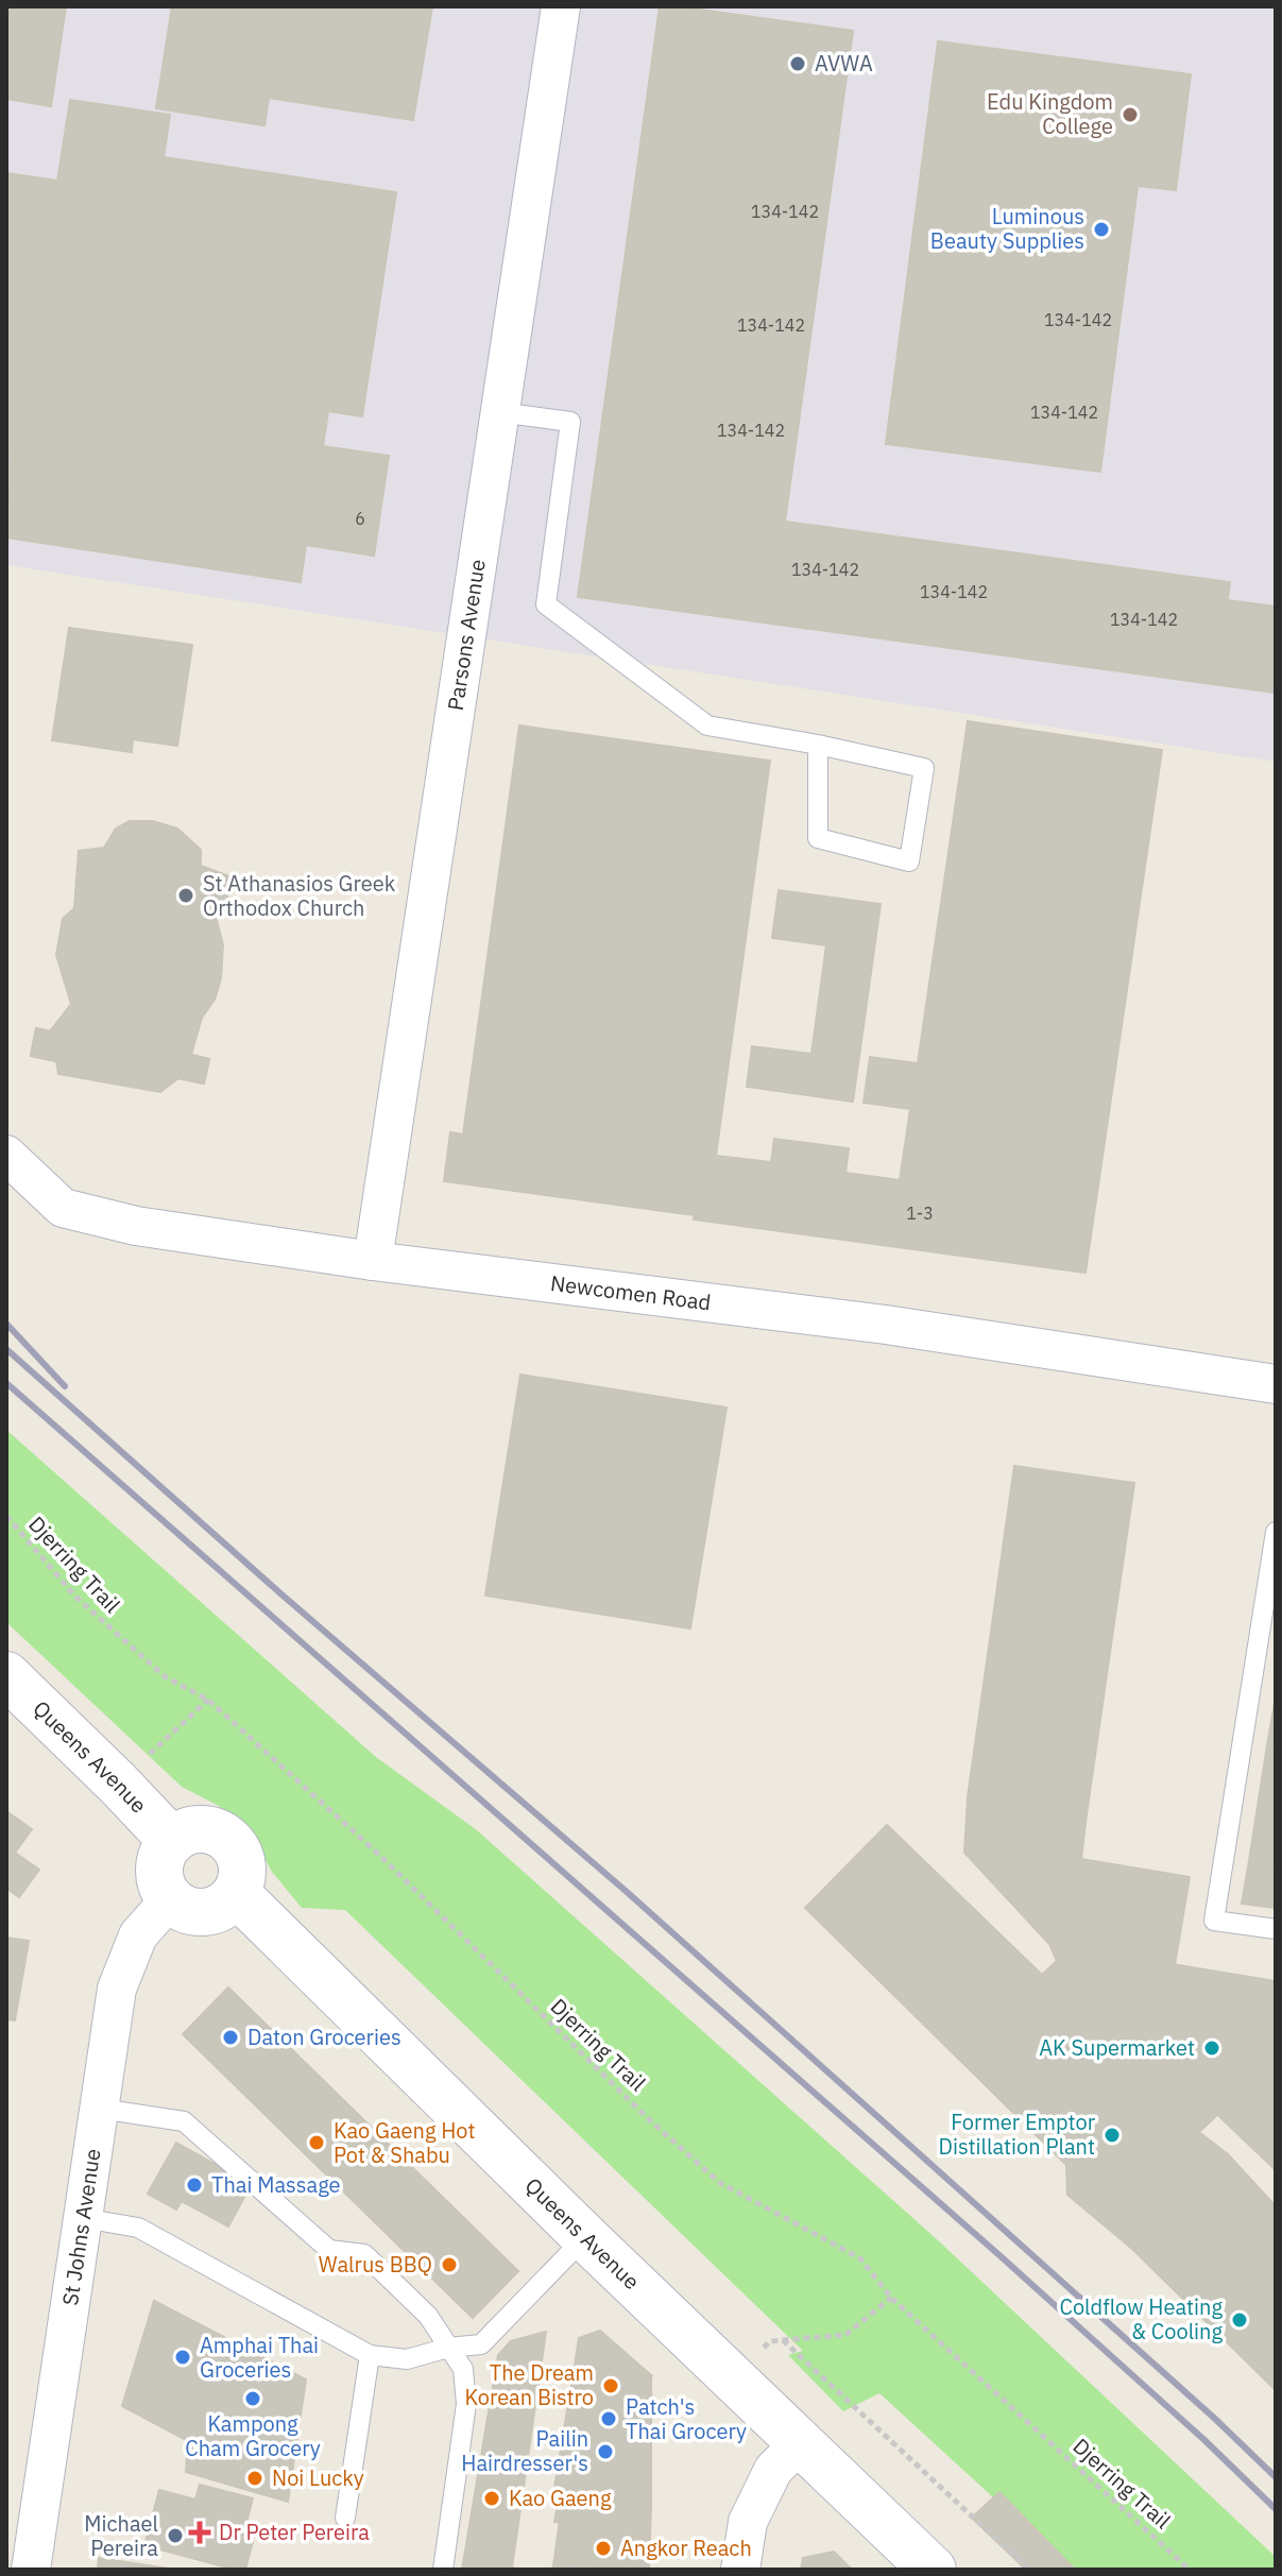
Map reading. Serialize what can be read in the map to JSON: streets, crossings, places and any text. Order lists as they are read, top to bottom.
{
  "streets": {
    "main road": ["Queens Avenue"],
    "street": ["Parsons Avenue", "Newcomen Road", "St Johns Avenue"],
    "path": ["Djerring Trail"]
  },
  "crossings": [
    ["Parsons Avenue", "Newcomen Road"],
    ["Queens Avenue", "St Johns Avenue"]
  ],
  "places": {
    "other": [
      "AVWA",
      "Edu Kingdom College",
      "Luminous Beauty Supplies",
      "St Athanasios Greek Orthodox Church",
      "Daton Groceries",
      "AK Supermarket",
      "Former Emptor Distillation Plant",
      "Kao Gaeng Hot Pot & Shabu",
      "Thai Massage",
      "Walrus BBQ",
      "Coldflow Heating & Cooling",
      "Amphai Thai Groceries",
      "The Dream Korean Bistro",
      "Kampong Cham Grocery",
      "Patch's Thai Grocery",
      "Pailin Hairdresser's",
      "Noi Lucky",
      "Kao Gaeng",
      "Michael Pereira",
      "Angkor Reach"
    ],
    "health": ["Dr Peter Pereira"]
  },
  "house_numbers": [
    "134-142",
    "134-142",
    "134-142",
    "134-142",
    "134-142",
    "6",
    "134-142",
    "134-142",
    "134-142",
    "1-3"
  ]
}
